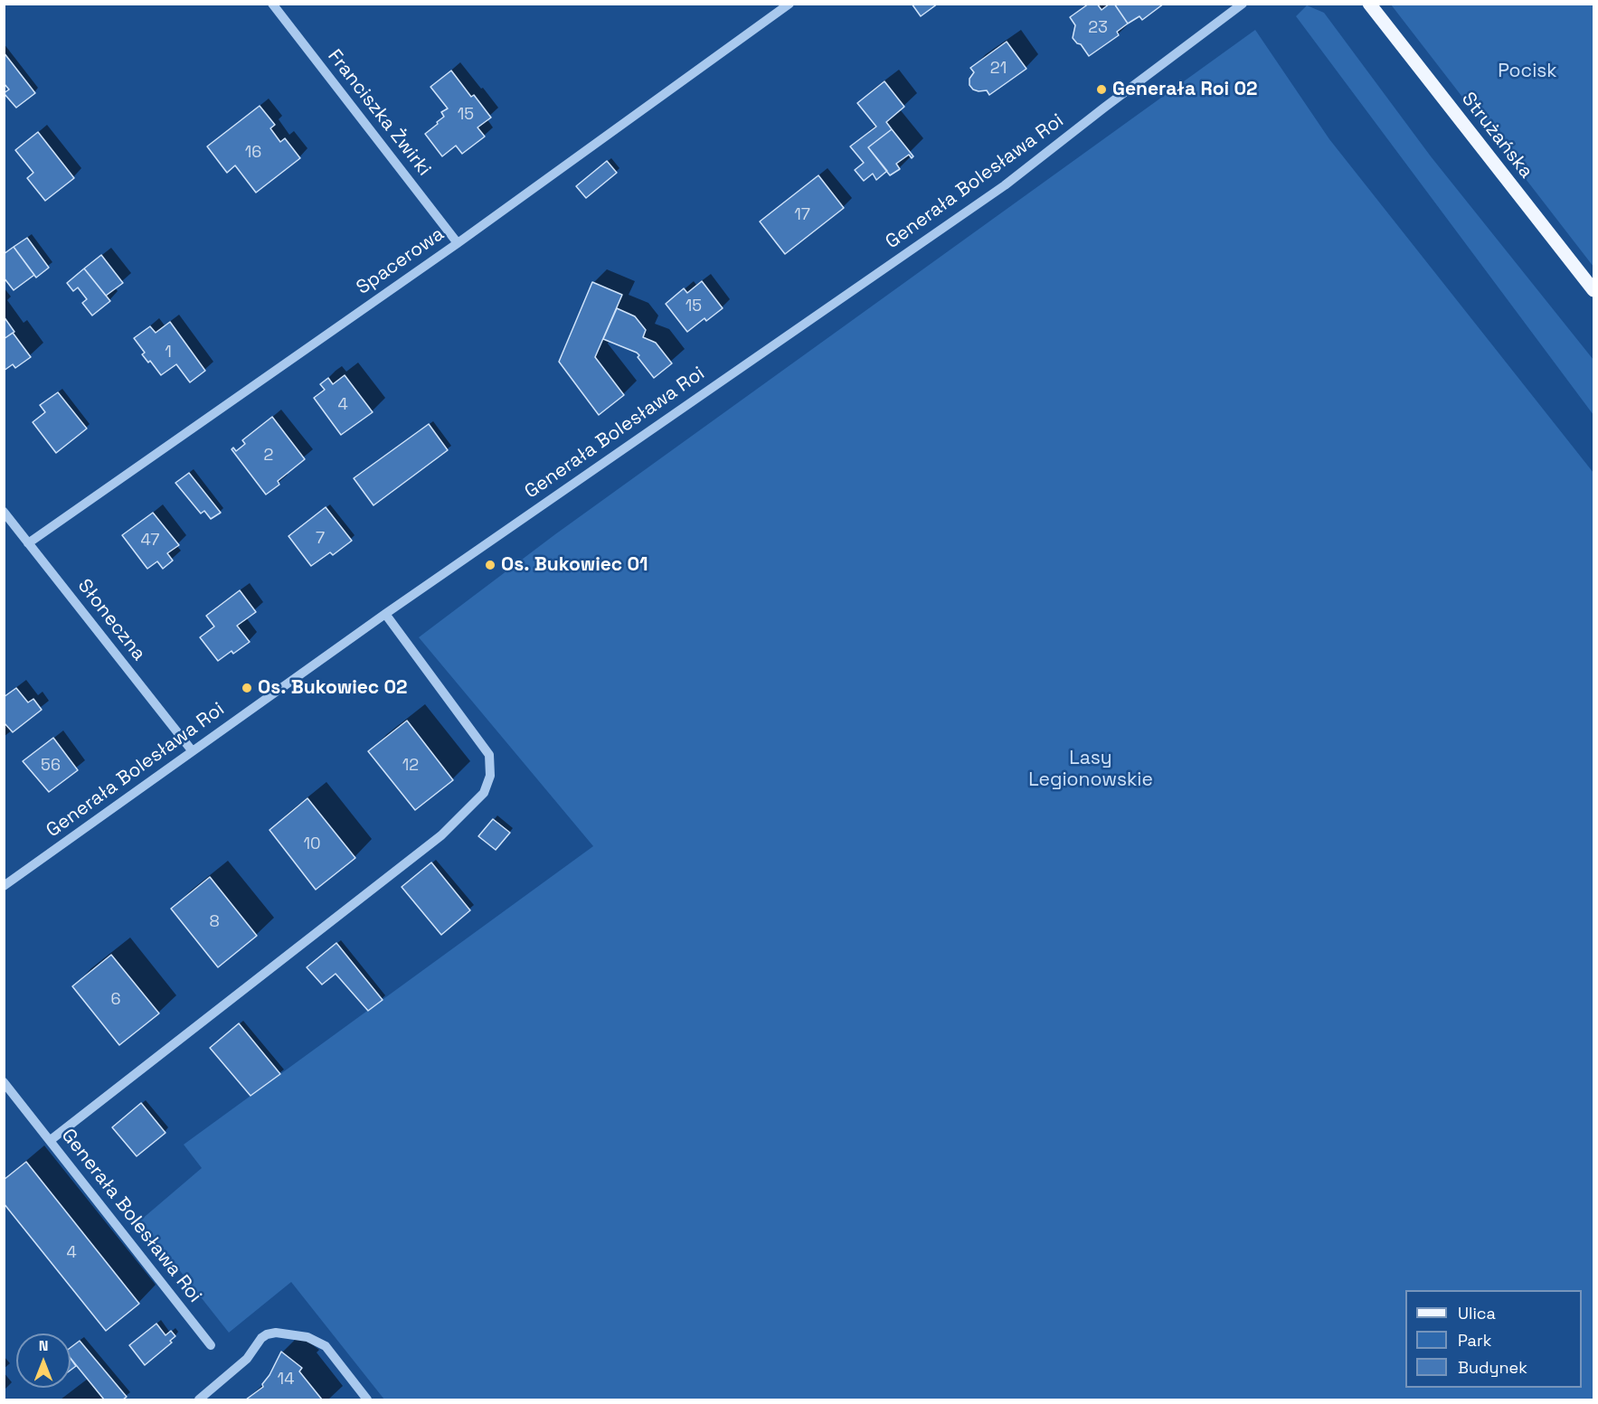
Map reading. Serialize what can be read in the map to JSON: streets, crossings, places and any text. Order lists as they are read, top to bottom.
{
  "streets": {
    "main road": ["Strużańska"],
    "street": [
      "Franciszka Żwirki",
      "Generała Bolesława Roi",
      "Spacerowa",
      "Słoneczna"
    ]
  },
  "crossings": [
    ["Franciszka Żwirki", "Spacerowa"],
    ["Generała Bolesława Roi", "Słoneczna"],
    ["Spacerowa", "Słoneczna"]
  ],
  "parks": ["Pocisk", "Lasy Legionowskie"],
  "places": ["Generała Roi 02", "Os. Bukowiec 01", "Os. Bukowiec 02"],
  "house_numbers": [
    "23",
    "21",
    "15",
    "16",
    "17",
    "15",
    "1",
    "4",
    "2",
    "7",
    "47",
    "56",
    "12",
    "10",
    "8",
    "6",
    "4",
    "14"
  ],
  "legend": ["Ulica", "Park", "Budynek"],
  "north": "top"
}
